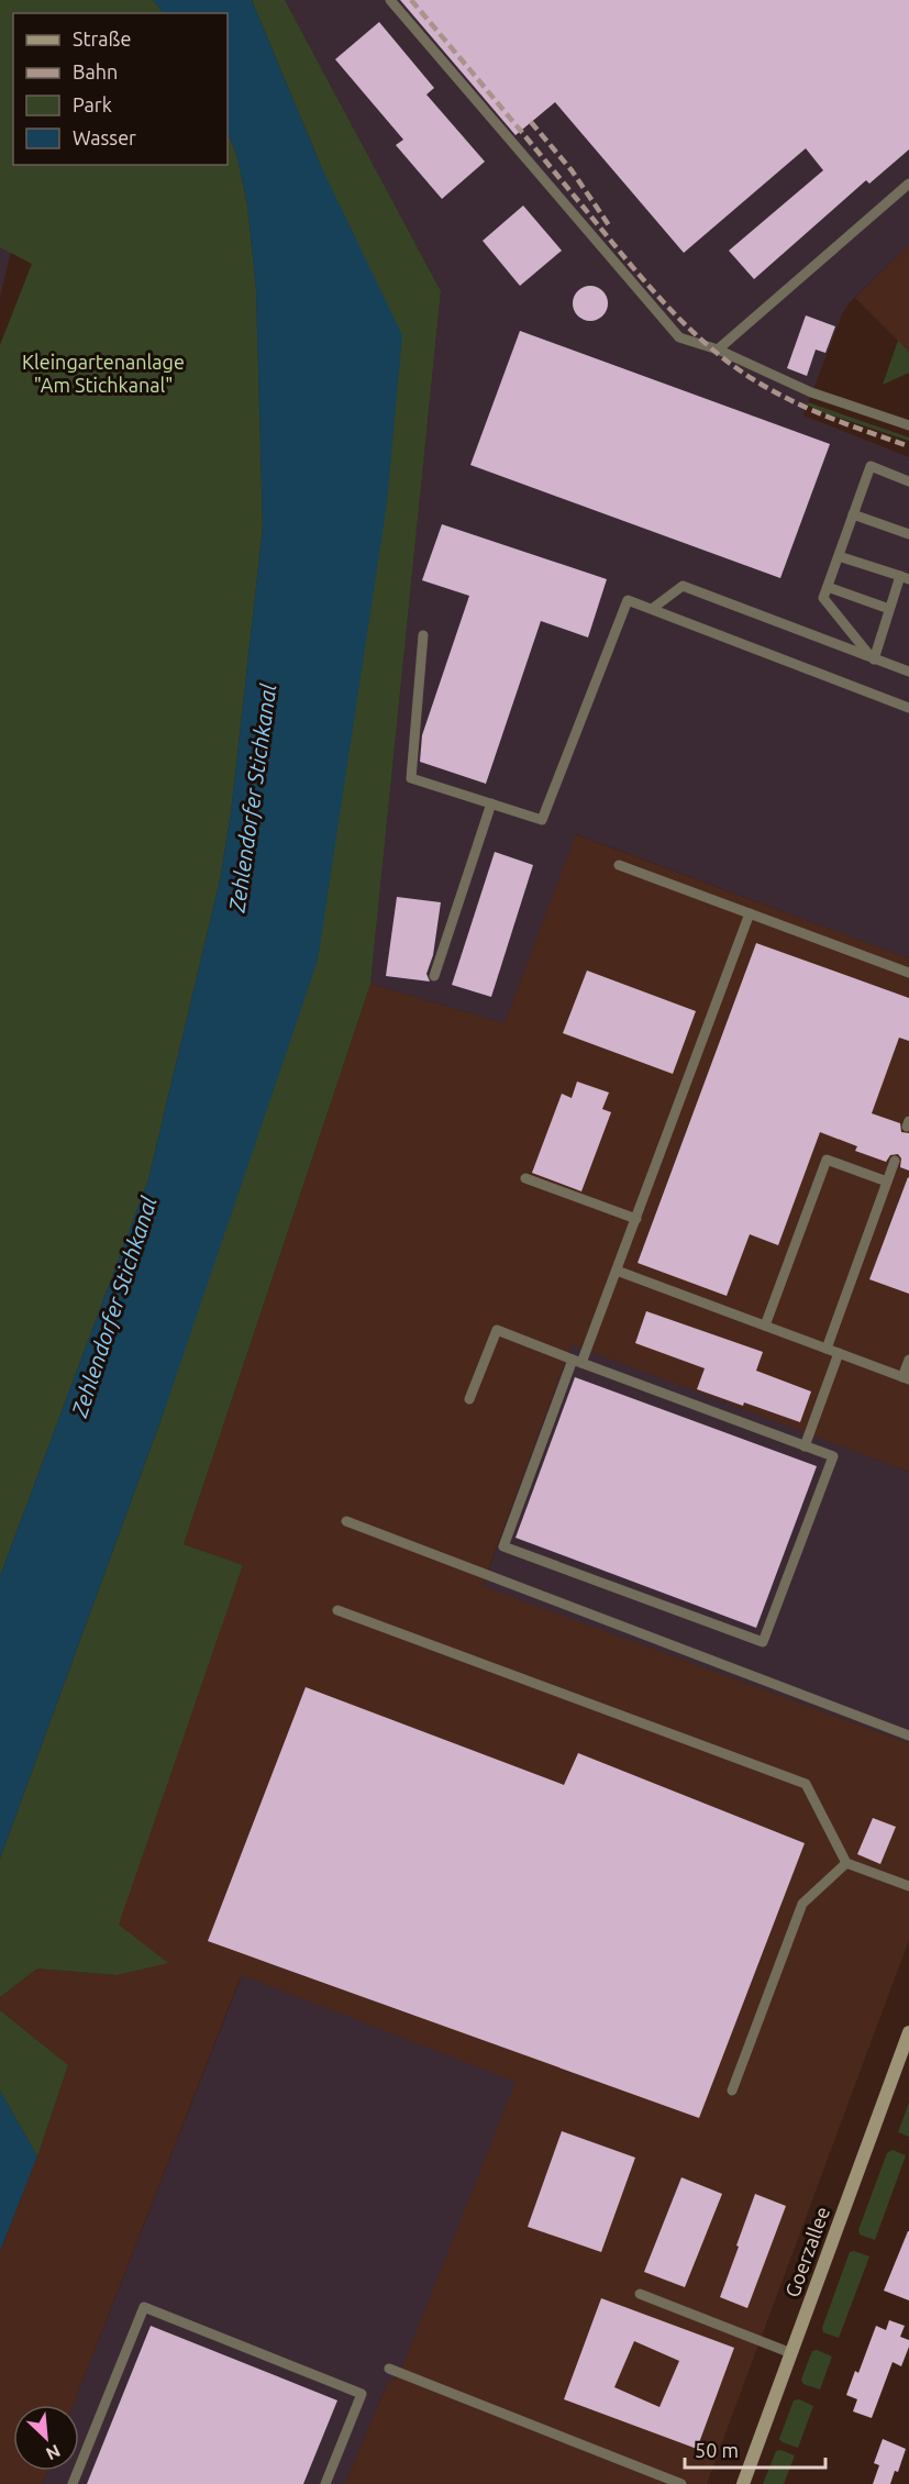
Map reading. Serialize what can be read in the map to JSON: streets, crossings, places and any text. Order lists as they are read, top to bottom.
{
  "streets": {
    "main road": ["Goerzallee"]
  },
  "water": ["Zehlendorfer Stichkanal"],
  "parks": ["Kleingartenanlage \"Am Stichkanal\""],
  "legend": [
    "Straße",
    "Bahn",
    "Park",
    "Wasser"
  ],
  "scale_bar": "50 m",
  "north": "bottom right"
}
